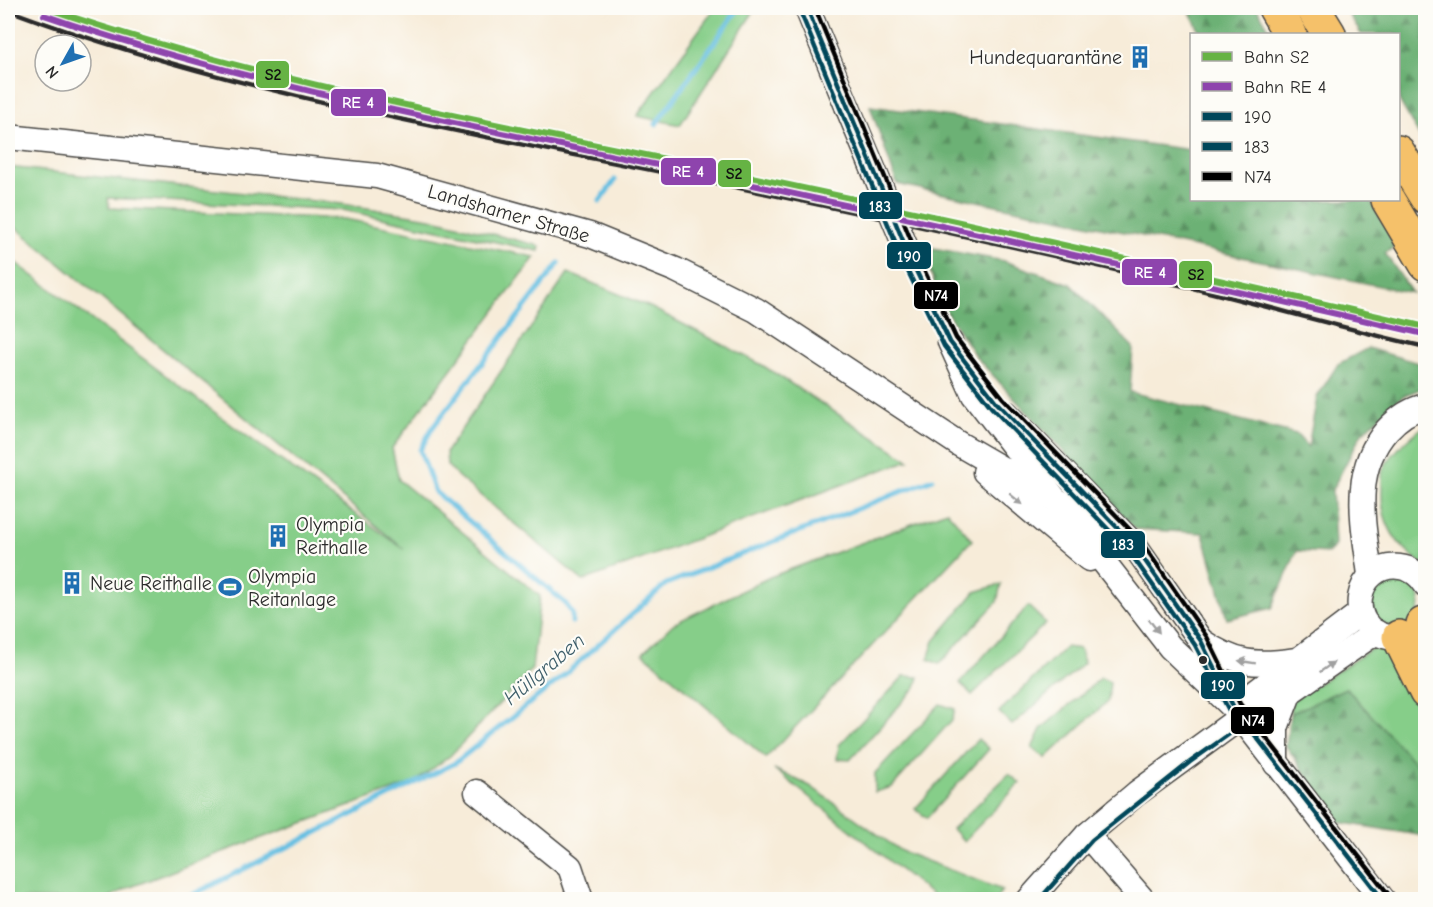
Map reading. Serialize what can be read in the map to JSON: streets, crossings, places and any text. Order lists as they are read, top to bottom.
{
  "streets": {
    "street": ["Landshamer Straße"]
  },
  "water": ["Hüllgraben"],
  "places": {
    "building": ["Hundequarantäne", "Olympia Reithalle", "Neue Reithalle"],
    "sports": ["Olympia Reitanlage"]
  },
  "lines": [
    "rail line S2",
    "transit line 190",
    "transit line N74",
    "transit line 183"
  ],
  "legend": [
    "Bahn S2",
    "Bahn RE 4",
    "190",
    "183",
    "N74"
  ],
  "north": "bottom left"
}
